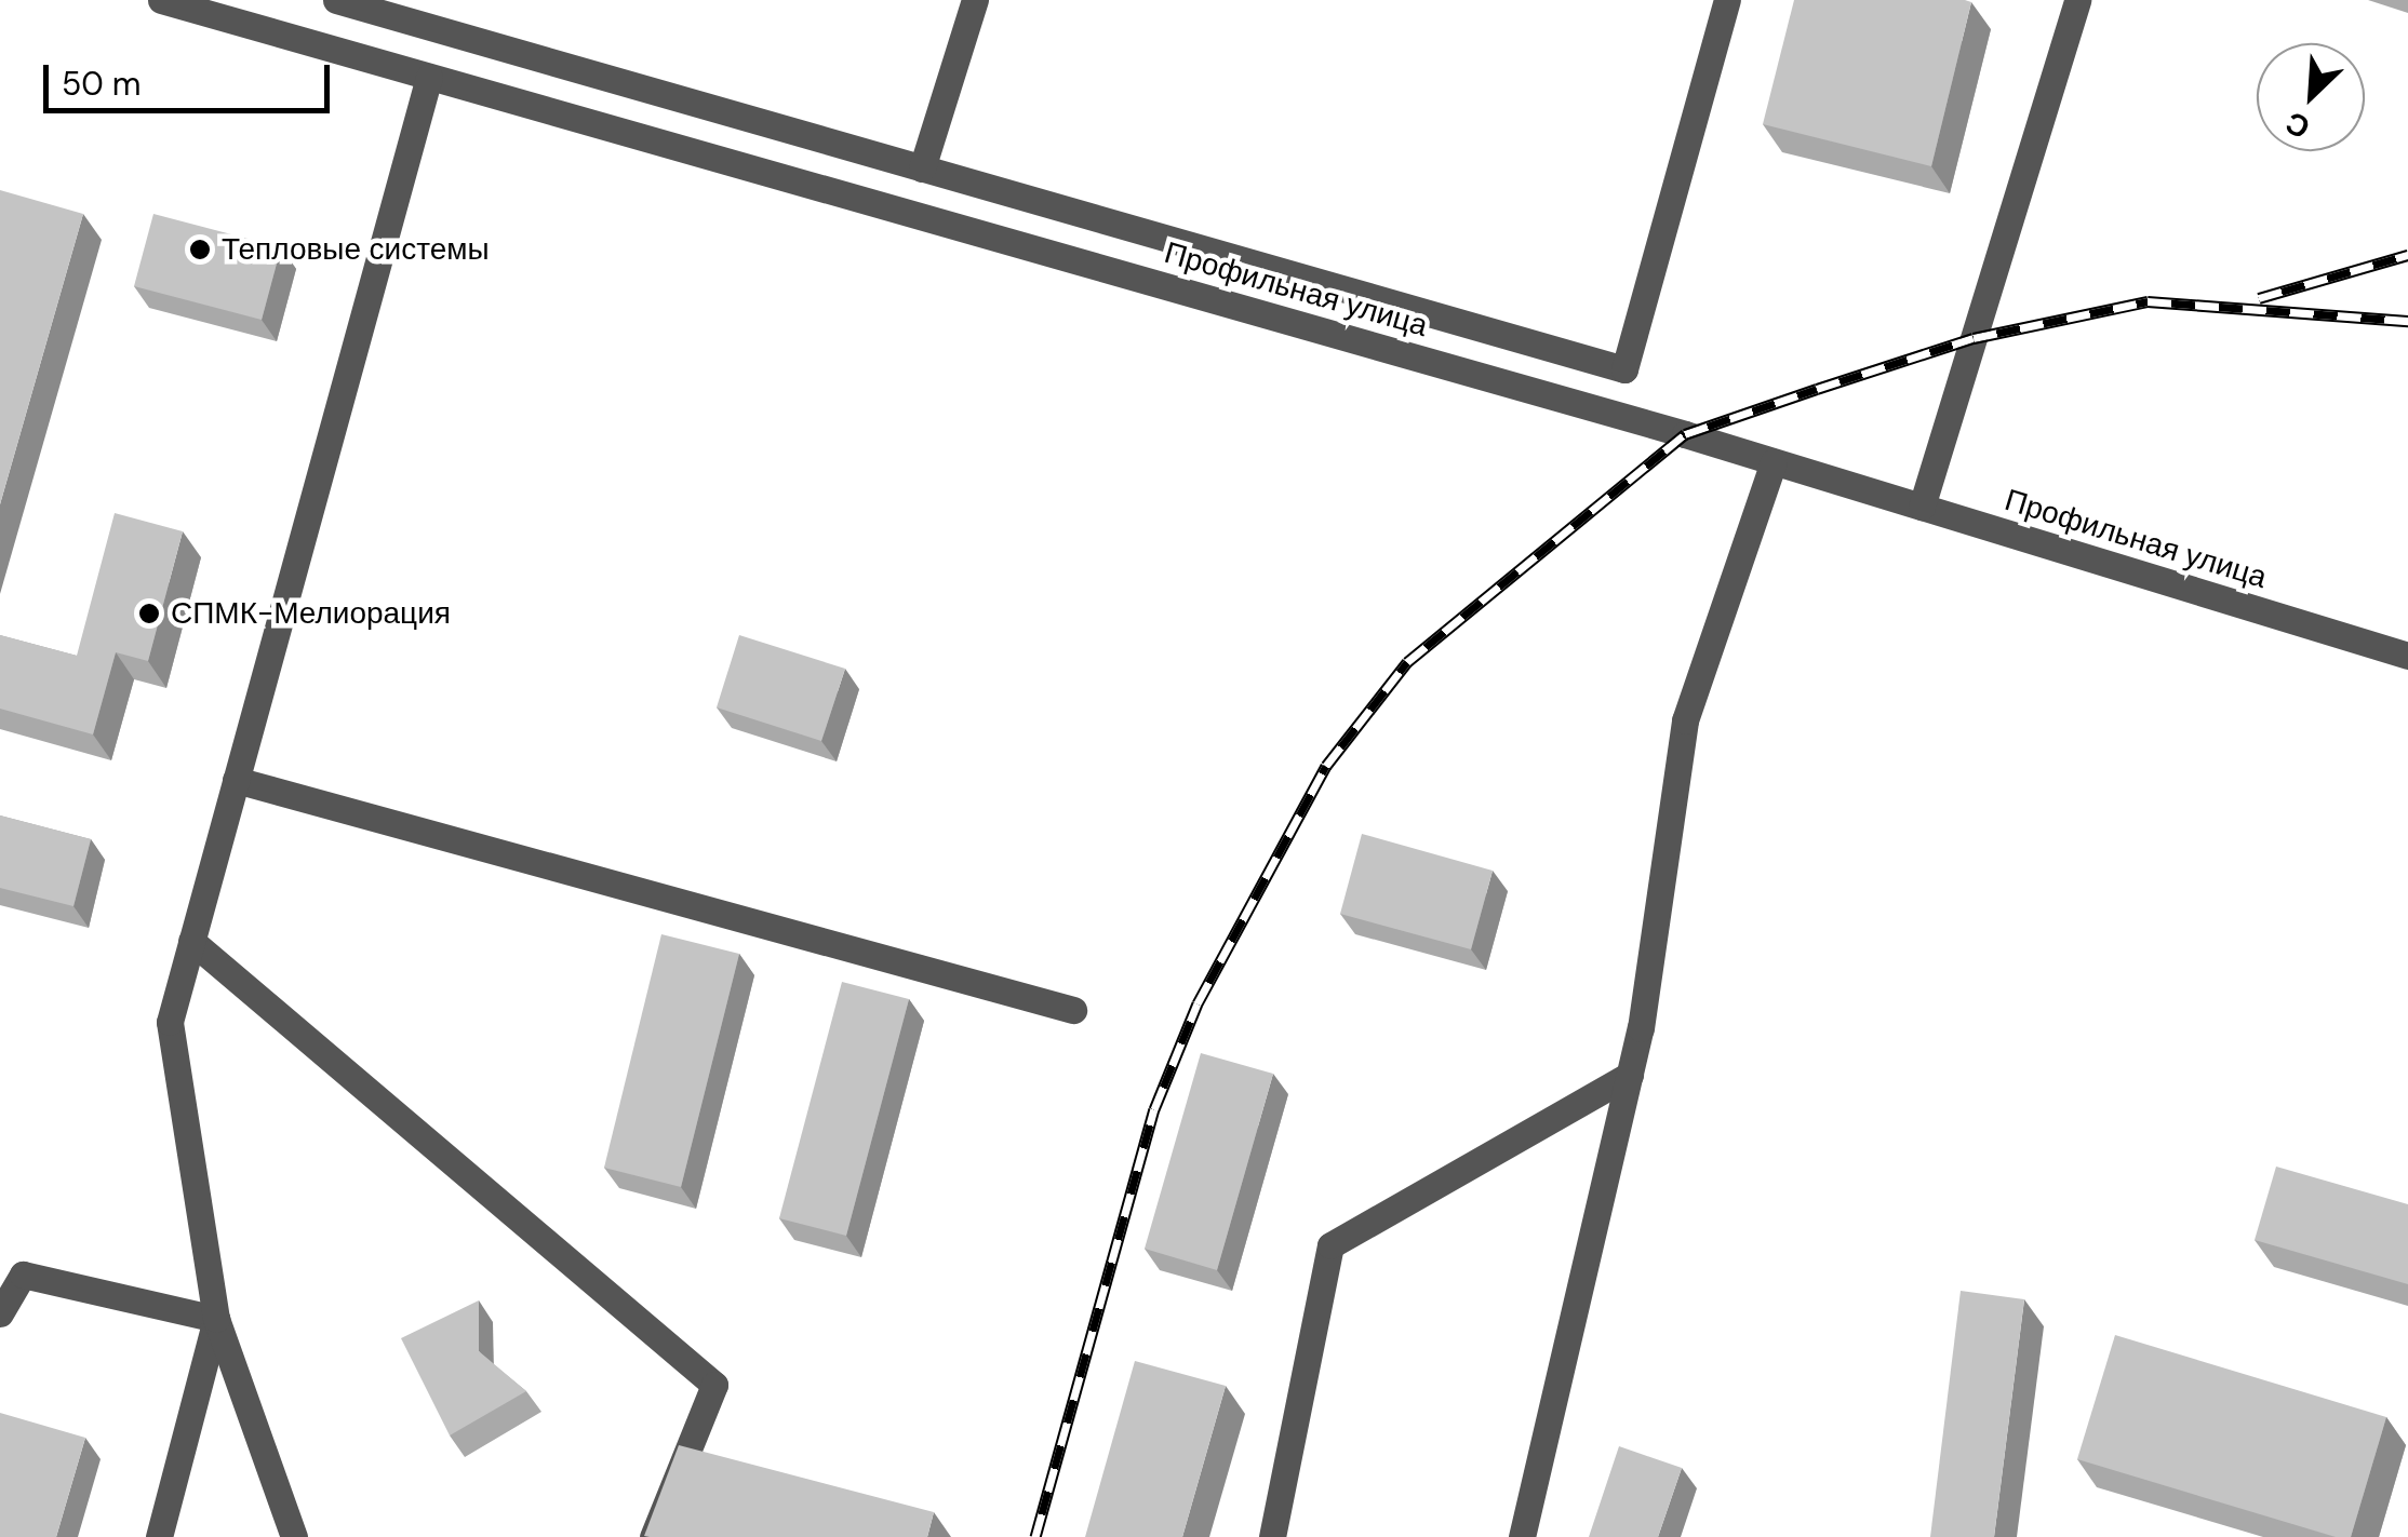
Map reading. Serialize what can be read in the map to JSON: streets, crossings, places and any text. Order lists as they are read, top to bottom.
{
  "streets": {
    "street": ["Профильная улица"]
  },
  "places": ["Тепловые системы", "СПМК-Мелиорация"],
  "scale_bar": "50 m",
  "north": "bottom left"
}
